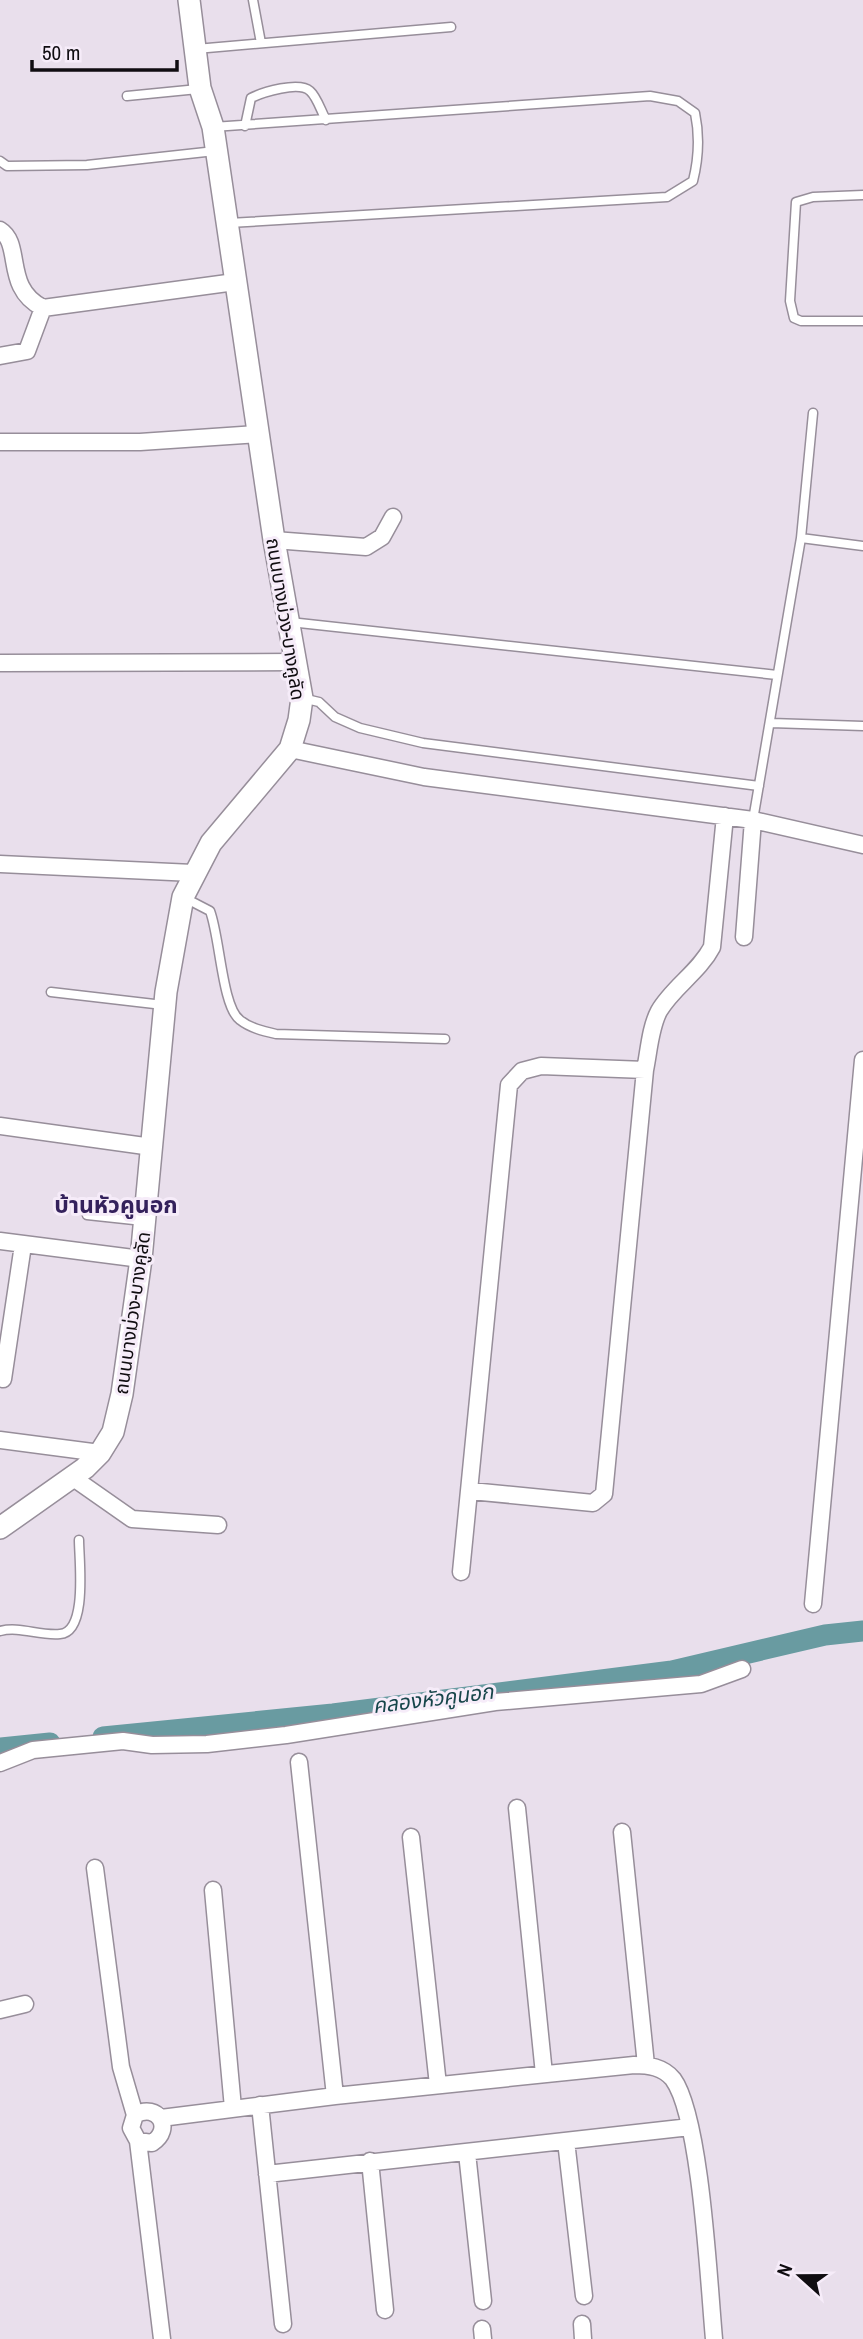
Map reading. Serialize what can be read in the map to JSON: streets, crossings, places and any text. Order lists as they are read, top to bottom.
{
  "streets": {
    "street": ["ถนนบางม่วง-บางคูลัด"]
  },
  "districts": ["บ้านหัวคูนอก"],
  "water": ["คลองหัวคูนอก"],
  "scale_bar": "50 m",
  "north": "left"
}
